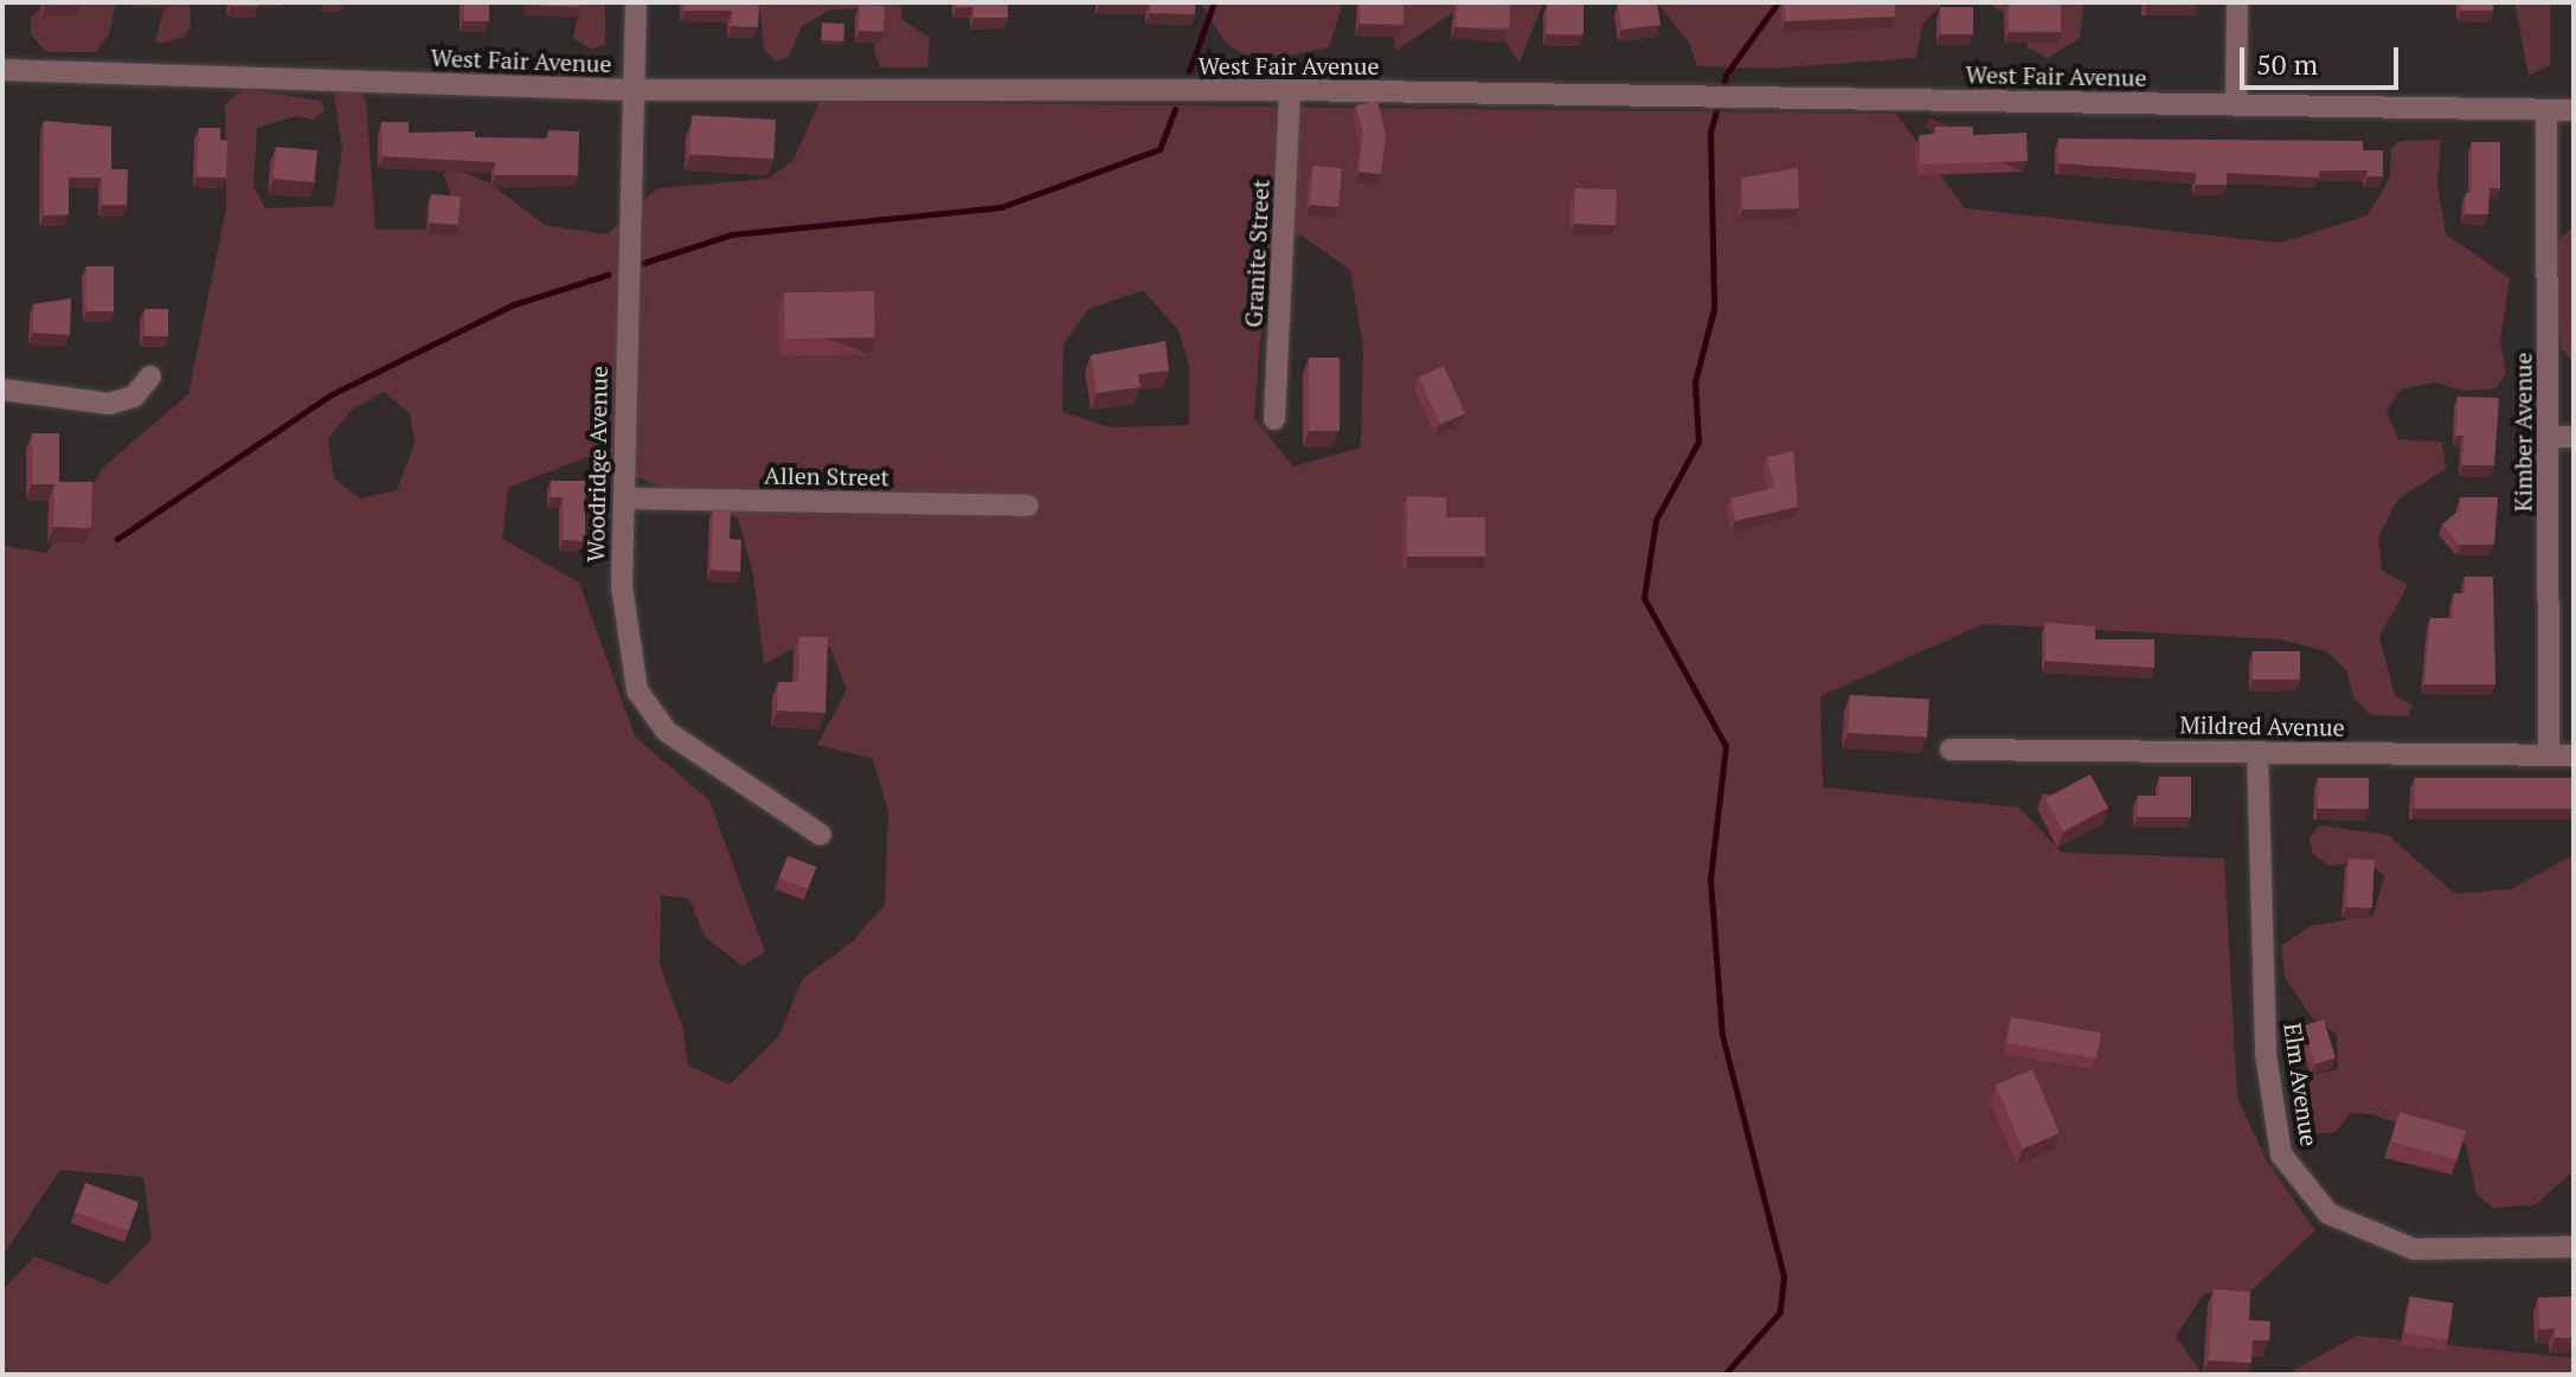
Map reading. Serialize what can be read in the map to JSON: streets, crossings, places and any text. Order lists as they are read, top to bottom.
{
  "streets": {
    "street": [
      "West Fair Avenue",
      "Granite Street",
      "Kimber Avenue",
      "Woodridge Avenue",
      "Allen Street",
      "Mildred Avenue",
      "Elm Avenue"
    ]
  },
  "crossings": [
    ["West Fair Avenue", "Granite Street"],
    ["West Fair Avenue", "Kimber Avenue"],
    ["West Fair Avenue", "Woodridge Avenue"],
    ["Kimber Avenue", "Mildred Avenue"],
    ["Woodridge Avenue", "Allen Street"],
    ["Mildred Avenue", "Elm Avenue"]
  ],
  "scale_bar": "50 m"
}
